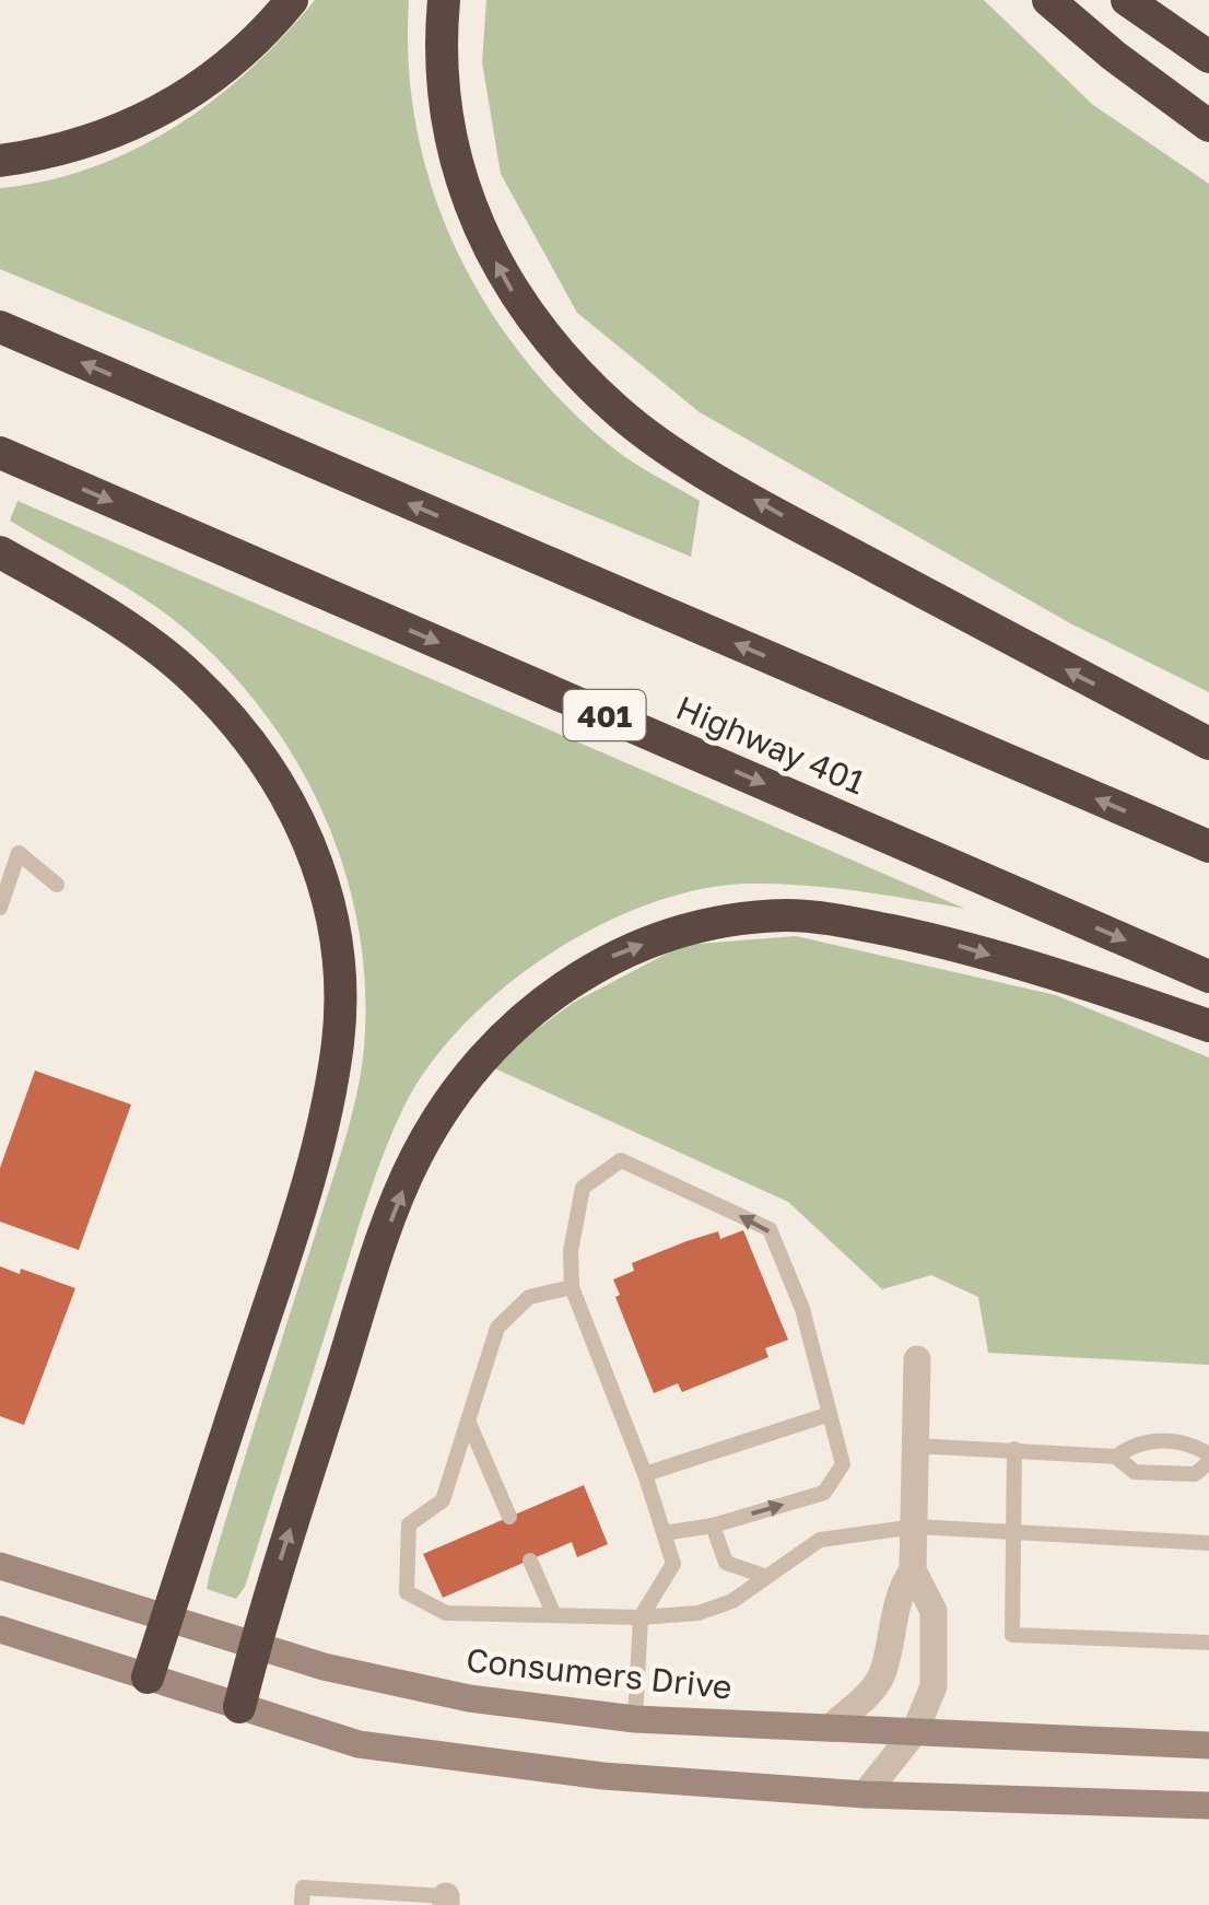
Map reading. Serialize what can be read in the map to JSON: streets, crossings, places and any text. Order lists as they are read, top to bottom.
{
  "streets": {
    "highway": ["401", "Highway 401"],
    "main road": ["Consumers Drive"]
  }
}
